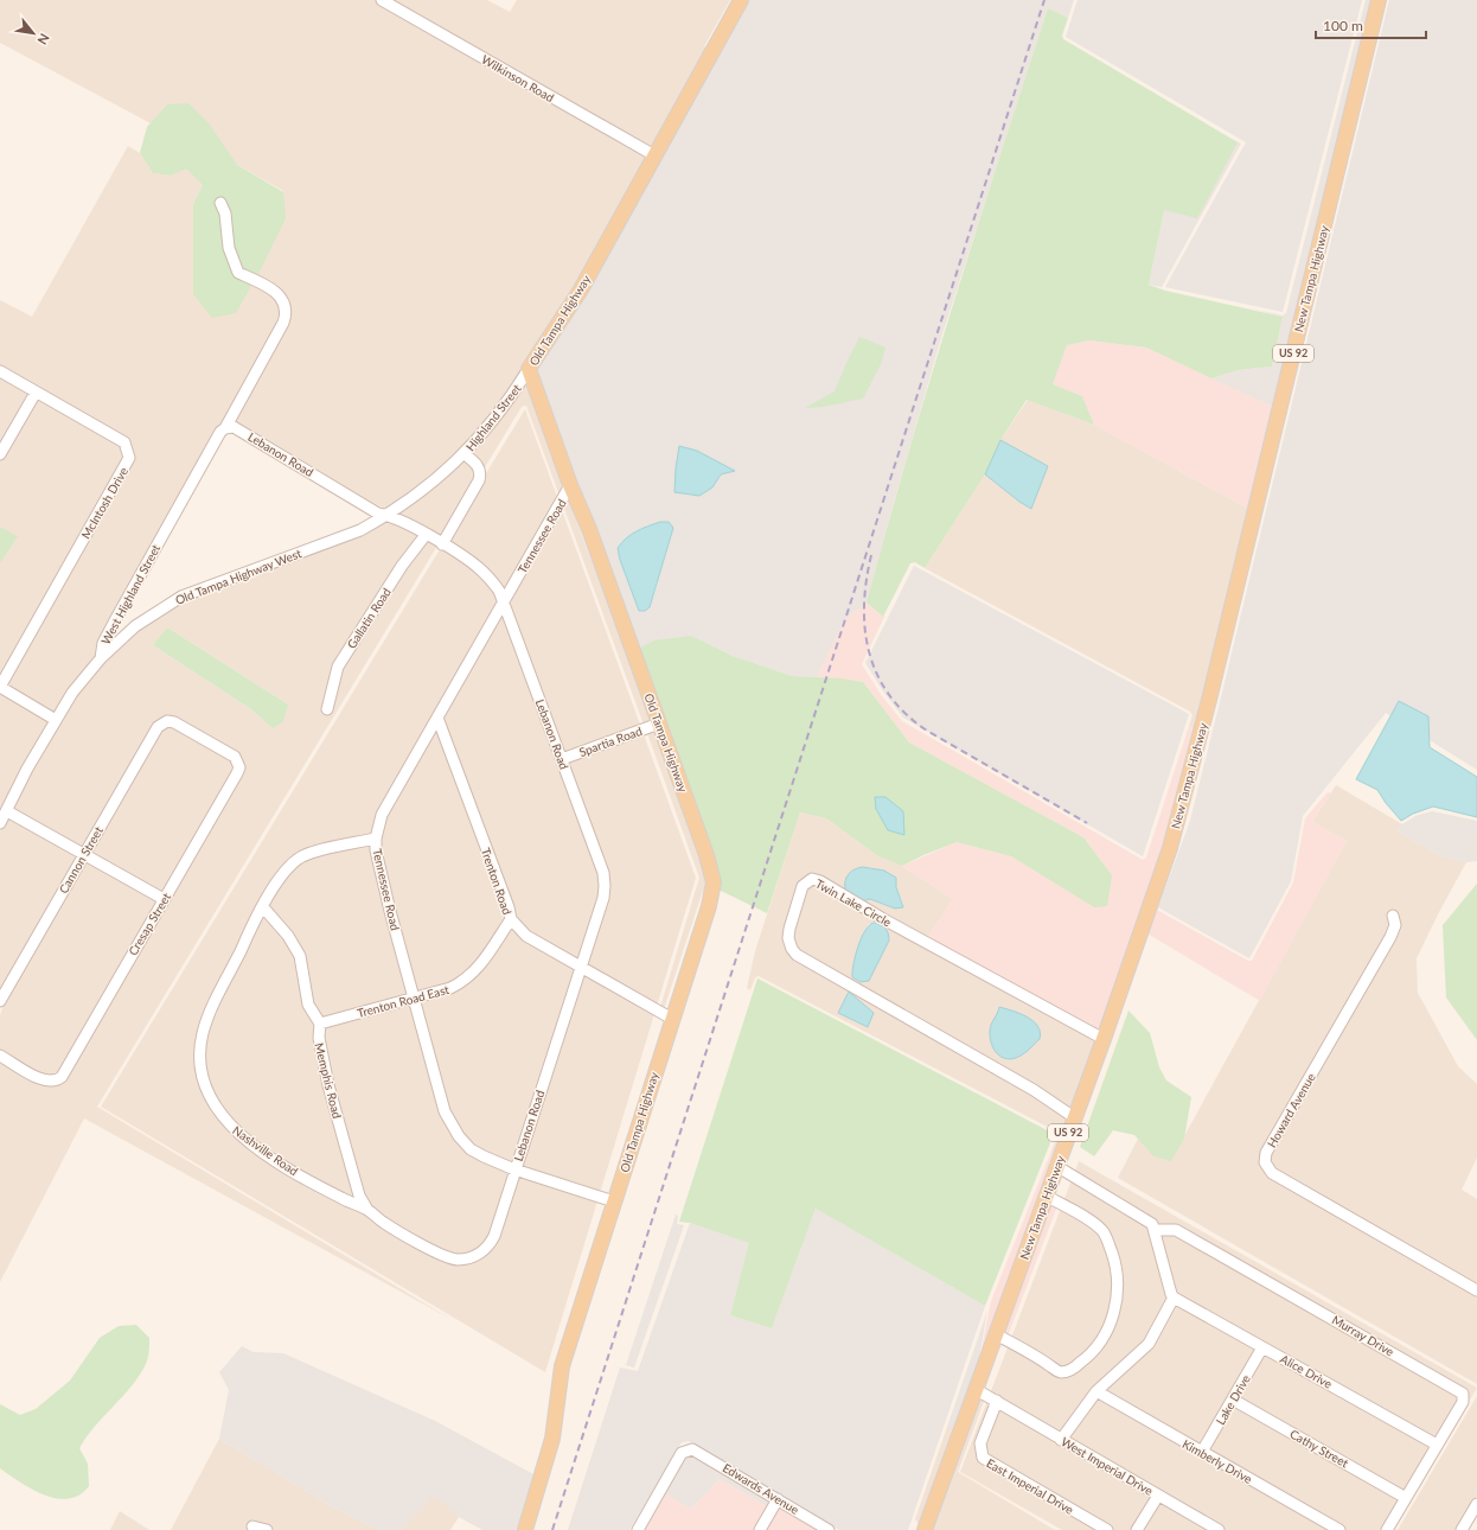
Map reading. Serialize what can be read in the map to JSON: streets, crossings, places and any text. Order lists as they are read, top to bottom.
{
  "streets": {
    "main road": ["New Tampa Highway", "Old Tampa Highway", "US 92"],
    "street": [
      "Wilkinson Road",
      "Highland Street",
      "Lebanon Road",
      "McIntosh Drive",
      "Tennessee Road",
      "Old Tampa Highway West",
      "West Highland Street",
      "Gallatin Road",
      "Spartia Road",
      "Cannon Street",
      "Trenton Road",
      "Twin Lake Circle",
      "Cresap Street",
      "Trenton Road East",
      "Memphis Road",
      "Howard Avenue",
      "Nashville Road",
      "Murray Drive",
      "Alice Drive",
      "Lake Drive",
      "Cathy Street",
      "Kimberly Drive",
      "West Imperial Drive",
      "East Imperial Drive",
      "Edwards Avenue"
    ]
  },
  "crossings": [
    ["Wilkinson Road", "Old Tampa Highway"],
    ["New Tampa Highway", "Twin Lake Circle"],
    ["New Tampa Highway", "West Imperial Drive"],
    ["Old Tampa Highway", "Highland Street"],
    ["Old Tampa Highway", "Tennessee Road"],
    ["Old Tampa Highway", "Spartia Road"],
    ["Old Tampa Highway", "Trenton Road"],
    ["Highland Street", "Lebanon Road"],
    ["Highland Street", "Old Tampa Highway West"],
    ["Lebanon Road", "Tennessee Road"],
    ["Lebanon Road", "Old Tampa Highway West"],
    ["Lebanon Road", "West Highland Street"],
    ["Lebanon Road", "Gallatin Road"],
    ["Lebanon Road", "Spartia Road"],
    ["Lebanon Road", "Trenton Road"],
    ["Lebanon Road", "Nashville Road"],
    ["Tennessee Road", "Trenton Road"],
    ["Tennessee Road", "Trenton Road East"],
    ["Tennessee Road", "Nashville Road"],
    ["Old Tampa Highway West", "West Highland Street"],
    ["Cannon Street", "Cresap Street"],
    ["Trenton Road", "Trenton Road East"],
    ["Trenton Road East", "Memphis Road"],
    ["Memphis Road", "Nashville Road"],
    ["Murray Drive", "Alice Drive"],
    ["Murray Drive", "Cathy Street"],
    ["Alice Drive", "Lake Drive"],
    ["Lake Drive", "Cathy Street"],
    ["Lake Drive", "Kimberly Drive"],
    ["West Imperial Drive", "East Imperial Drive"]
  ],
  "scale_bar": "100 m",
  "north": "bottom right"
}
